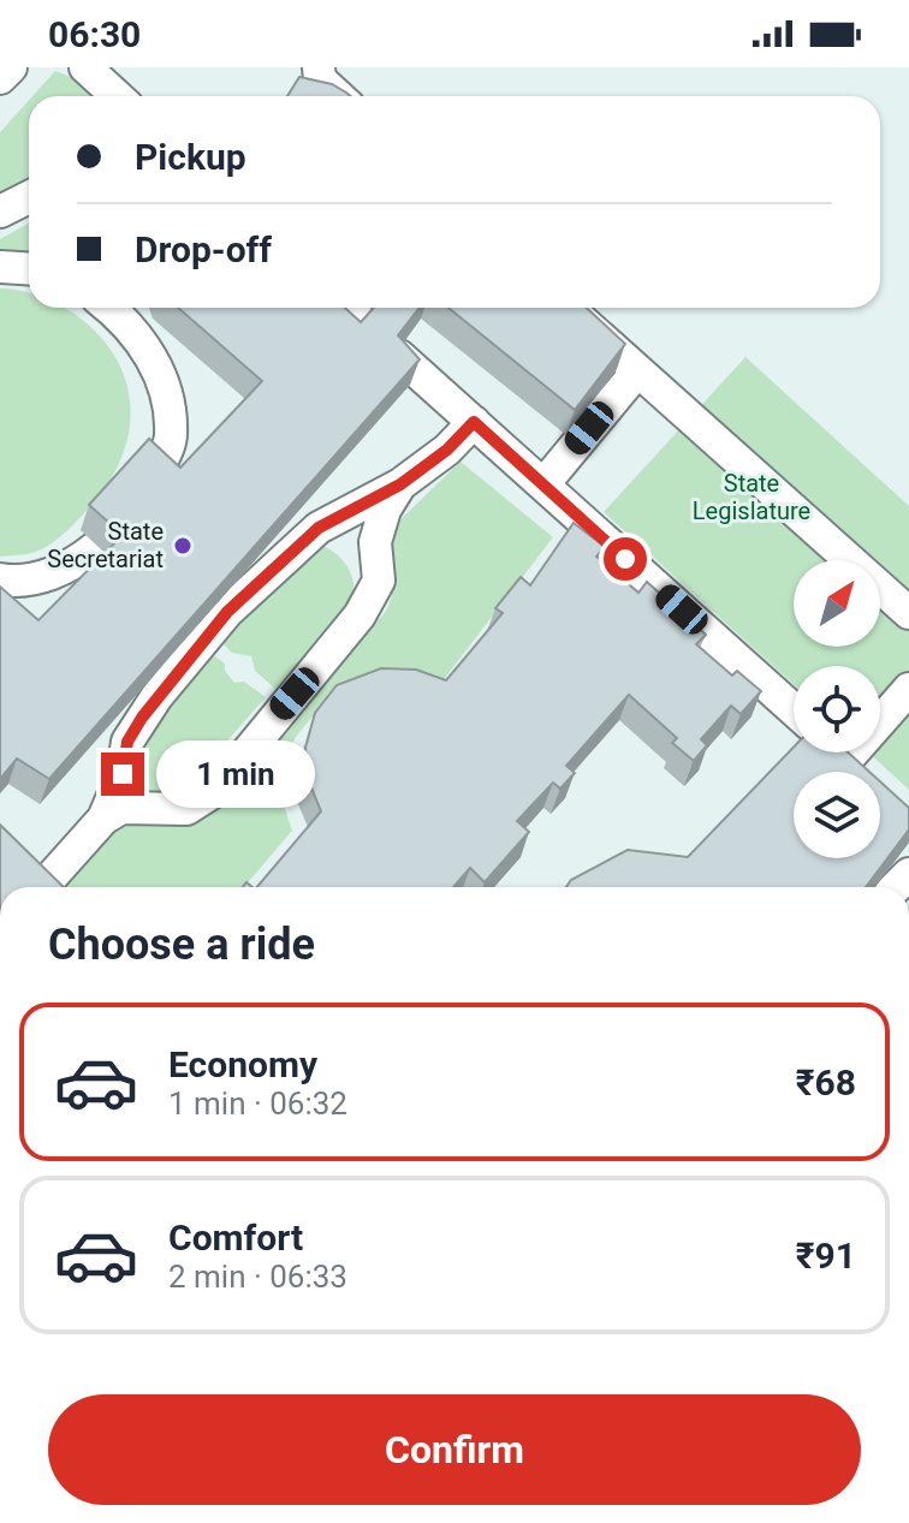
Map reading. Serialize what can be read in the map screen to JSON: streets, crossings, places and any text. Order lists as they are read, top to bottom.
{
  "parks": ["State Legislature"],
  "places": ["State Secretariat"],
  "north": "top right",
  "page": {
    "status": "06:30",
    "banner": ["Pickup", "Drop-off"],
    "bubble": "1 min",
    "heading": "Choose a ride",
    "list": [
      {
        "name": "Economy",
        "note": "1 min · 06:32",
        "value": "₹68"
      },
      {
        "name": "Comfort",
        "note": "2 min · 06:33",
        "value": "₹91"
      }
    ],
    "buttons": "Confirm"
  }
}
